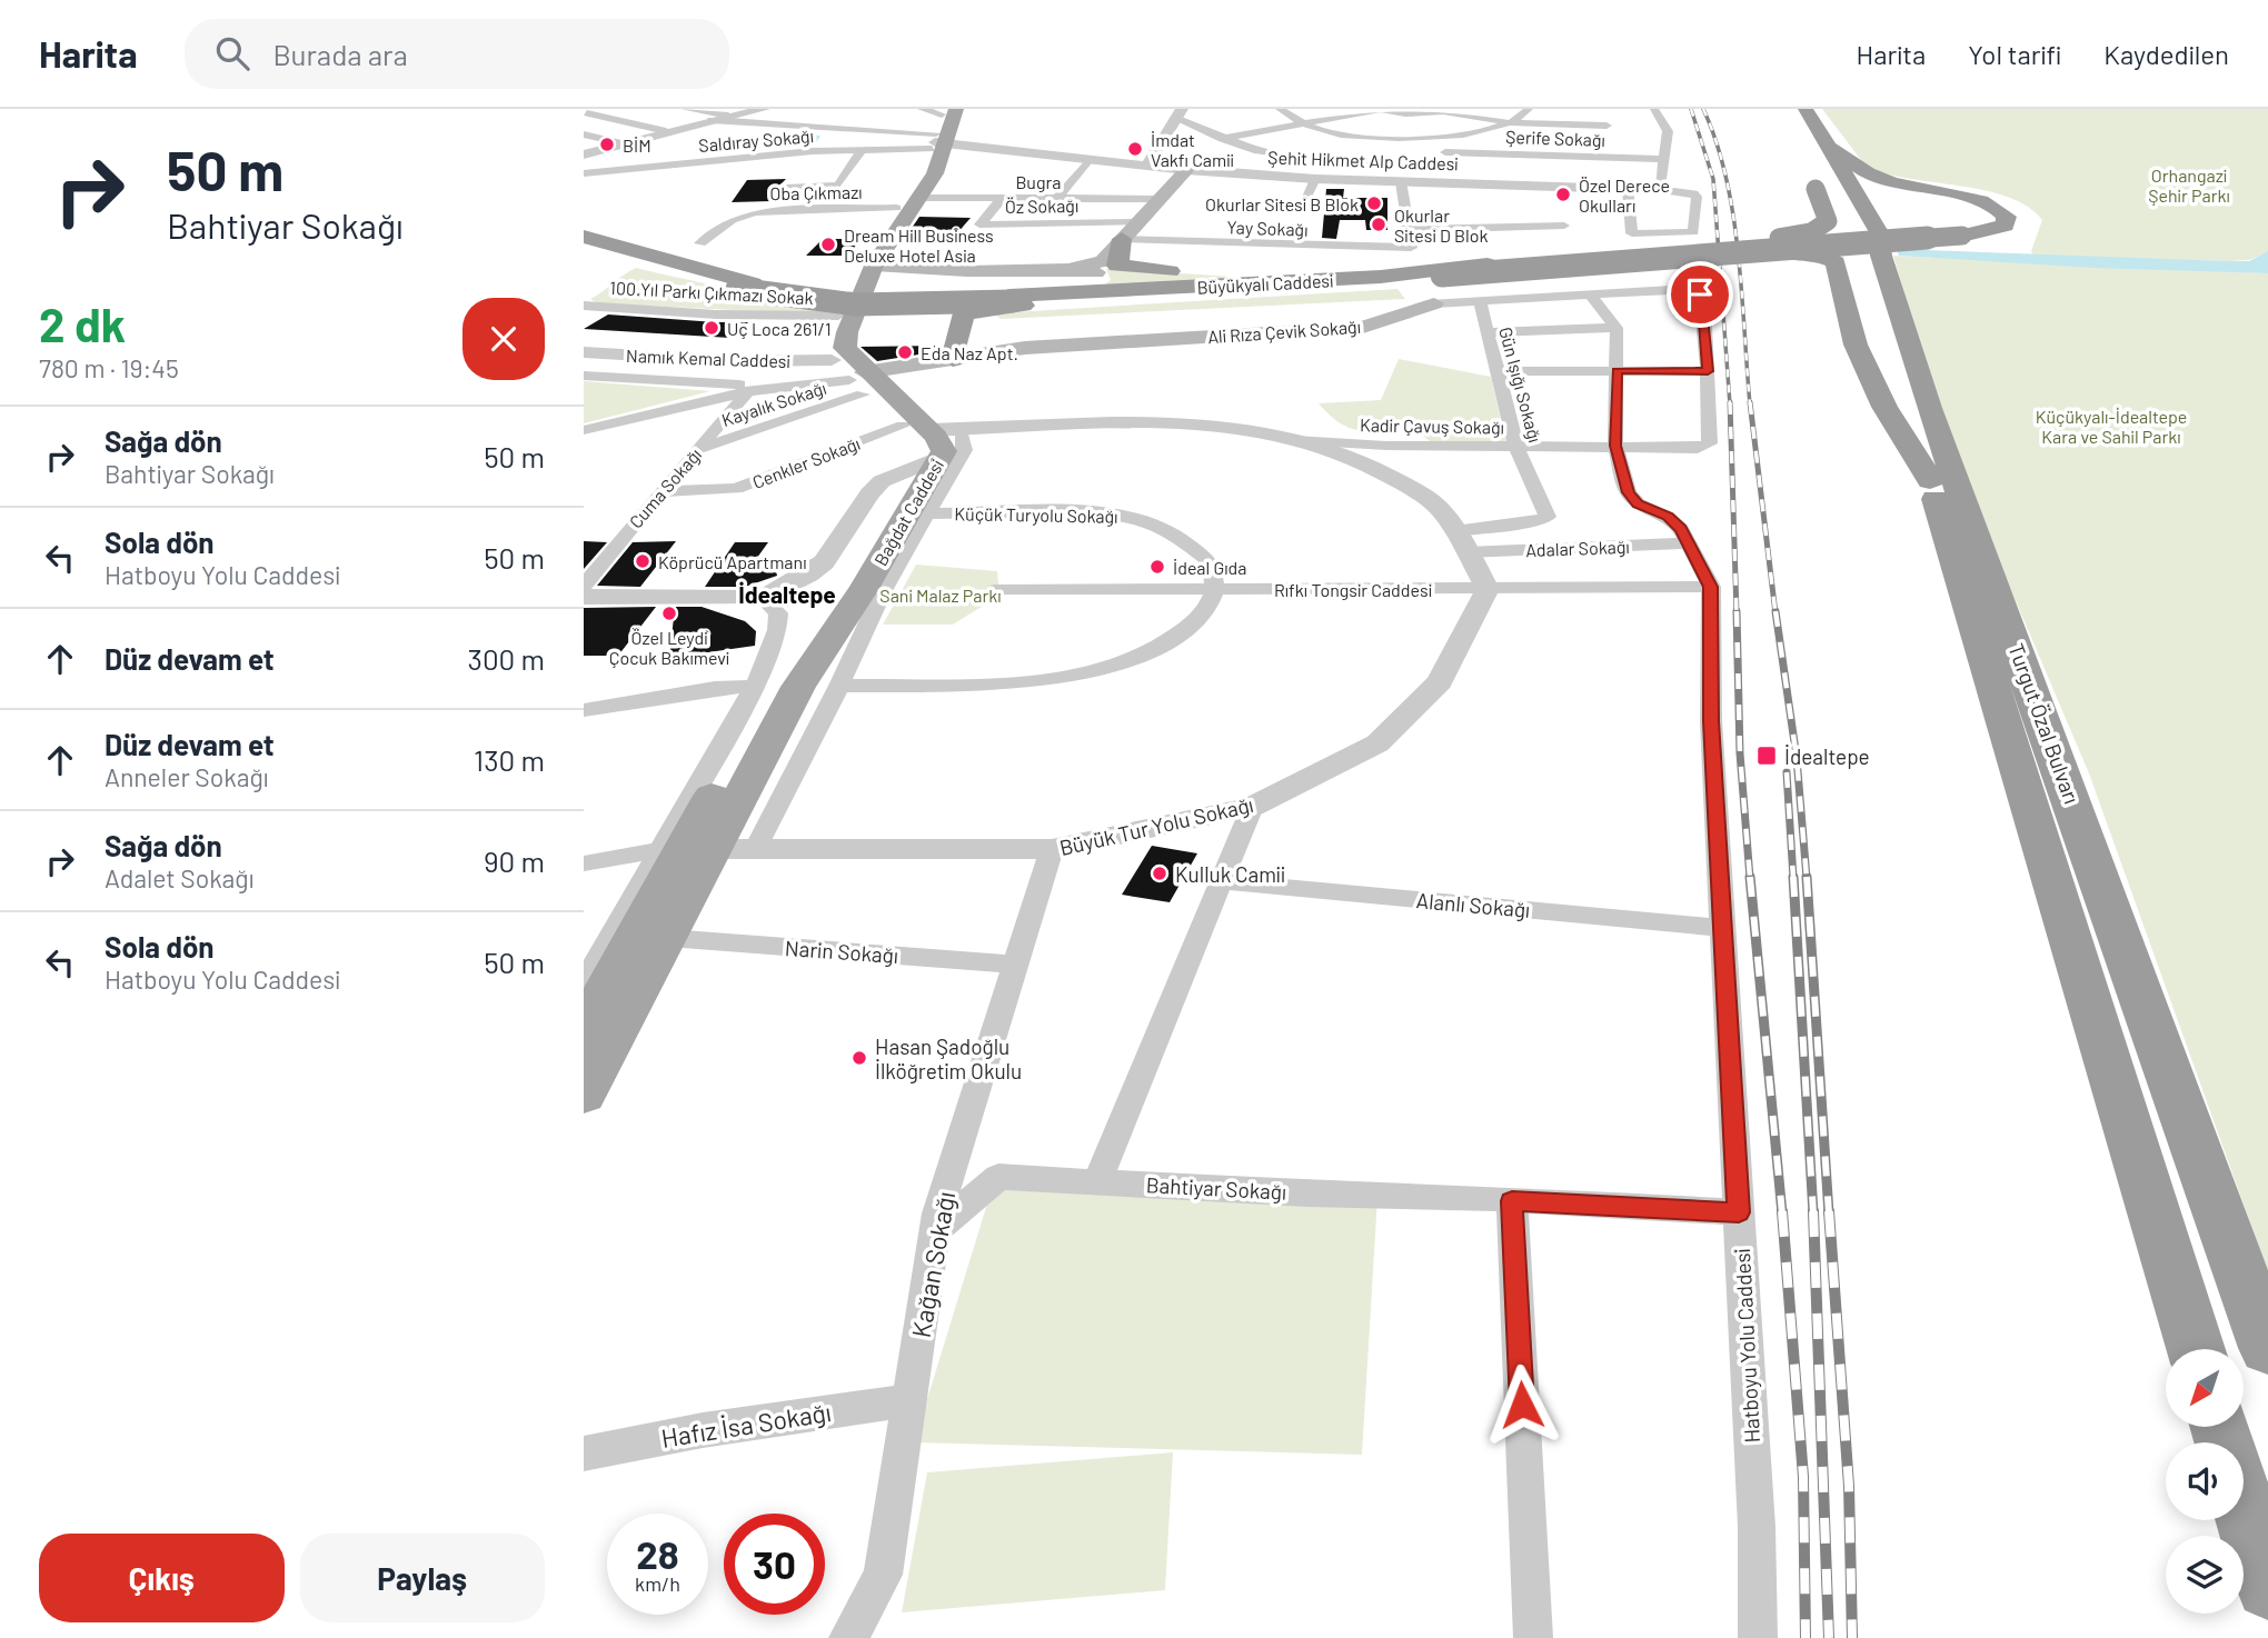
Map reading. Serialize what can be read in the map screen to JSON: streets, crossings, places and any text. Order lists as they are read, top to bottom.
{
  "streets": {
    "highway": ["Büyükyalı Caddesi", "Turgut Özal Bulvarı"],
    "main road": ["Ali Rıza Çevik Sokağı", "Bağdat Caddesi"],
    "street": [
      "Şerife Sokağı",
      "Saldıray Sokağı",
      "Şehit Hikmet Alp Caddesi",
      "Bugra",
      "Oba Çıkmazı",
      "Öz Sokağı",
      "Yay Sokağı",
      "100.Yıl Parkı Çıkmazı Sokak",
      "Namık Kemal Caddesi",
      "Gün Işığı Sokağı",
      "Kayalık Sokağı",
      "Kadir Çavuş Sokağı",
      "Cenkler Sokağı",
      "Cuma Sokağı",
      "Küçük Turyolu Sokağı",
      "Adalar Sokağı",
      "Rıfkı Tongsir Caddesi",
      "Büyük Tur Yolu Sokağı",
      "Alanlı Sokağı",
      "Narin Sokağı",
      "Bahtiyar Sokağı",
      "Kağan Sokağı",
      "Hatboyu Yolu Caddesi",
      "Hafız İsa Sokağı"
    ]
  },
  "crossings": [
    ["Saldıray Sokağı", "Şehit Hikmet Alp Caddesi"],
    ["Saldıray Sokağı", "Bağdat Caddesi"],
    ["Şehit Hikmet Alp Caddesi", "Bağdat Caddesi"],
    ["Bugra", "Oba Çıkmazı"],
    ["Bugra", "Öz Sokağı"],
    ["Bugra", "Bağdat Caddesi"],
    ["Oba Çıkmazı", "Bağdat Caddesi"],
    ["100.Yıl Parkı Çıkmazı Sokak", "Bağdat Caddesi"],
    ["Ali Rıza Çevik Sokağı", "Namık Kemal Caddesi"],
    ["Ali Rıza Çevik Sokağı", "Gün Işığı Sokağı"],
    ["Ali Rıza Çevik Sokağı", "Kayalık Sokağı"],
    ["Ali Rıza Çevik Sokağı", "Bağdat Caddesi"],
    ["Namık Kemal Caddesi", "Kayalık Sokağı"],
    ["Namık Kemal Caddesi", "Bağdat Caddesi"],
    ["Gün Işığı Sokağı", "Kadir Çavuş Sokağı"],
    ["Gün Işığı Sokağı", "Adalar Sokağı"],
    ["Kayalık Sokağı", "Cuma Sokağı"],
    ["Kayalık Sokağı", "Bağdat Caddesi"],
    ["Cenkler Sokağı", "Cuma Sokağı"],
    ["Cenkler Sokağı", "Bağdat Caddesi"],
    ["Bağdat Caddesi", "Büyük Tur Yolu Sokağı"],
    ["Bağdat Caddesi", "Narin Sokağı"],
    ["Küçük Turyolu Sokağı", "Rıfkı Tongsir Caddesi"],
    ["Rıfkı Tongsir Caddesi", "Büyük Tur Yolu Sokağı"],
    ["Rıfkı Tongsir Caddesi", "Hatboyu Yolu Caddesi"],
    ["Büyük Tur Yolu Sokağı", "Kağan Sokağı"],
    ["Alanlı Sokağı", "Hatboyu Yolu Caddesi"],
    ["Narin Sokağı", "Kağan Sokağı"],
    ["Bahtiyar Sokağı", "Kağan Sokağı"],
    ["Bahtiyar Sokağı", "Hatboyu Yolu Caddesi"],
    ["Kağan Sokağı", "Hafız İsa Sokağı"]
  ],
  "districts": ["İdealtepe"],
  "parks": ["Orhangazi Şehir Parkı", "Küçükyalı-İdealtepe Kara ve Sahil Parkı", "Sani Malaz Parkı"],
  "places": {
    "other": [
      "BİM",
      "İmdat Vakfı Camii",
      "Özel Derece Okulları",
      "Okurlar Sitesi B Blok",
      "Okurlar Sitesi D Blok",
      "Dream Hill Business Deluxe Hotel Asia",
      "Uç Loca 261/1",
      "Eda Naz Apt.",
      "Köprücü Apartmanı",
      "İdeal Gıda",
      "Özel Leydi Çocuk Bakımevi",
      "Kulluk Camii",
      "Hasan Şadoğlu İlköğretim Okulu"
    ],
    "transit": ["İdealtepe"]
  },
  "north": "bottom left",
  "page": {
    "header": "Harita",
    "search": "Burada ara",
    "nav": ["Harita", "Yol tarifi", "Kaydedilen"],
    "turn": ["50 m", "Bahtiyar Sokağı"],
    "heading": ["2 dk", "780 m · 19:45"],
    "list": [
      {
        "name": "Sağa dön",
        "note": "Bahtiyar Sokağı",
        "value": "50 m"
      },
      {
        "name": "Sola dön",
        "note": "Hatboyu Yolu Caddesi",
        "value": "50 m"
      },
      {
        "name": "Düz devam et",
        "value": "300 m"
      },
      {
        "name": "Düz devam et",
        "note": "Anneler Sokağı",
        "value": "130 m"
      },
      {
        "name": "Sağa dön",
        "note": "Adalet Sokağı",
        "value": "90 m"
      },
      {
        "name": "Sola dön",
        "note": "Hatboyu Yolu Caddesi",
        "value": "50 m"
      }
    ],
    "speed": "28 km/h",
    "limit": "30",
    "buttons": ["Çıkış", "Paylaş"]
  }
}
